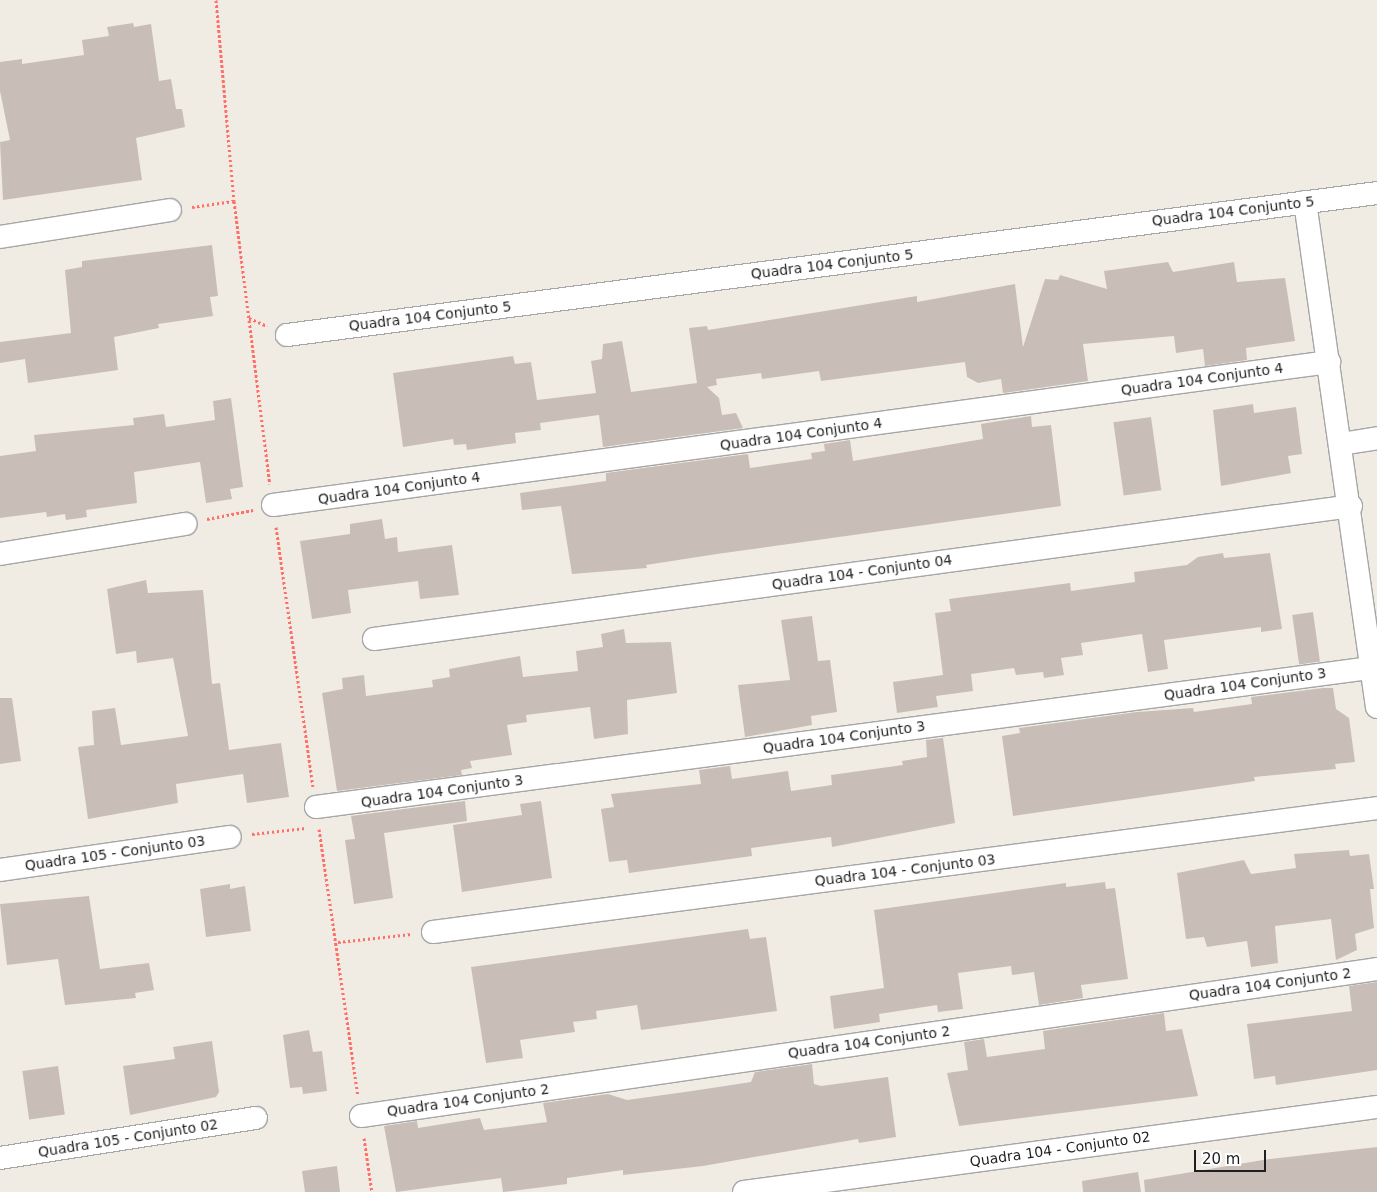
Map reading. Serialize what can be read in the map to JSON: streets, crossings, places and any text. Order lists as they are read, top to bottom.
{
  "streets": {
    "street": [
      "Quadra 104 Conjunto 5",
      "Quadra 104 Conjunto 4",
      "Quadra 104 - Conjunto 04",
      "Quadra 104 Conjunto 3",
      "Quadra 105 - Conjunto 03",
      "Quadra 104 - Conjunto 03",
      "Quadra 104 Conjunto 2",
      "Quadra 105 - Conjunto 02",
      "Quadra 104 - Conjunto 02"
    ]
  },
  "scale_bar": "20 m"
}
